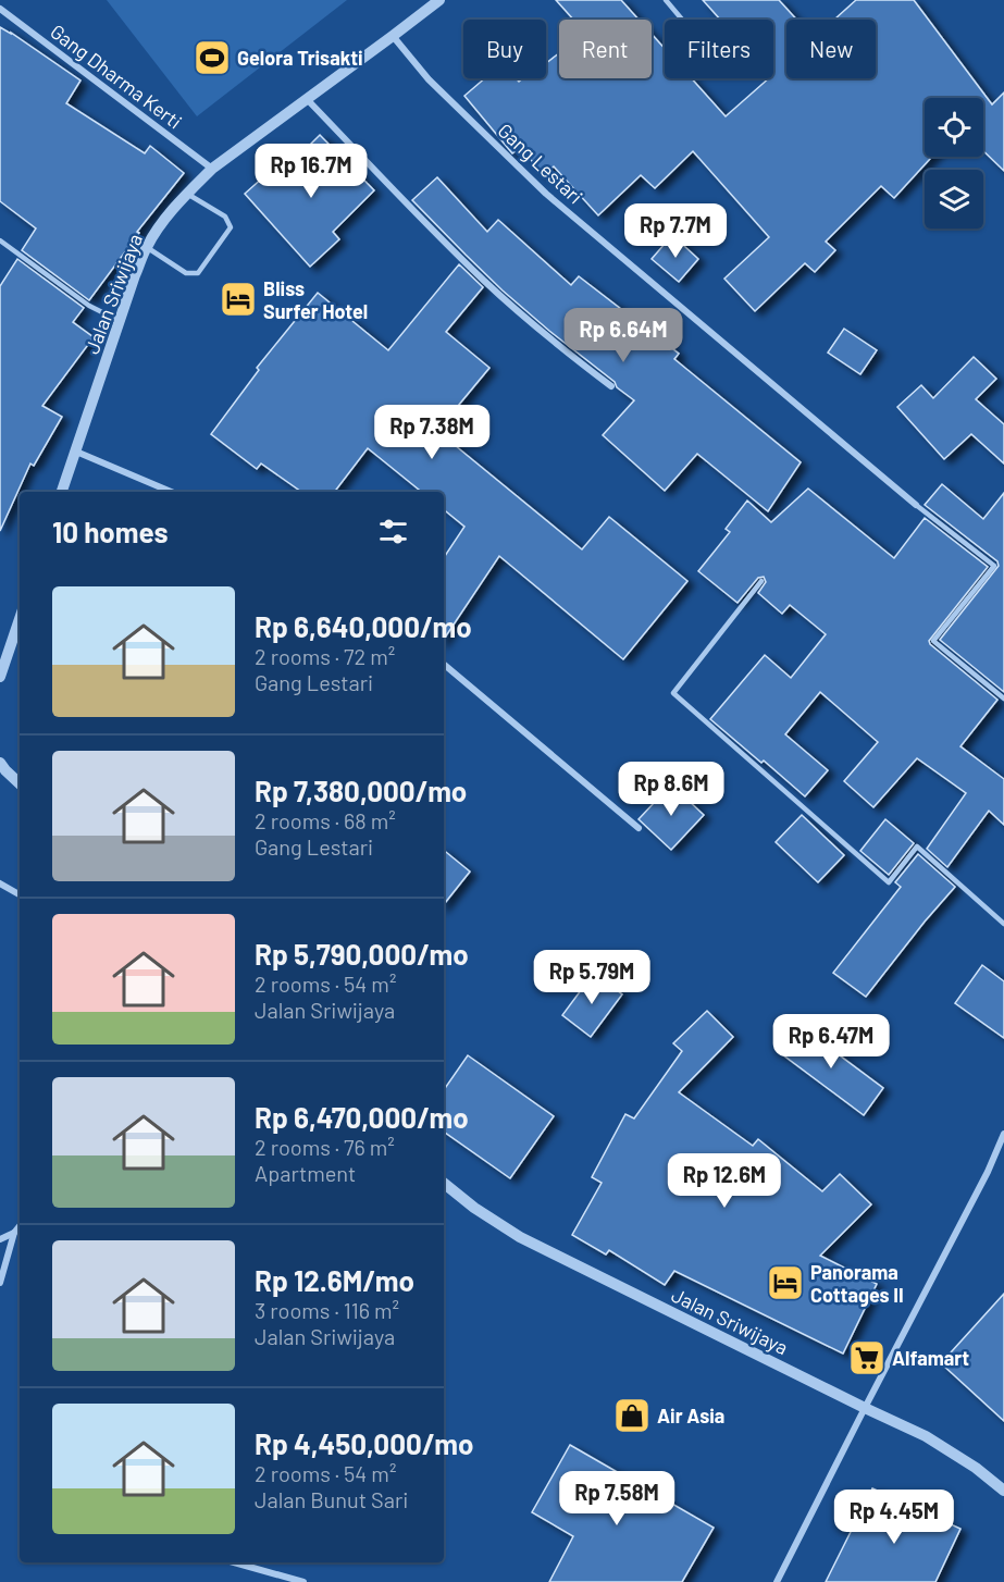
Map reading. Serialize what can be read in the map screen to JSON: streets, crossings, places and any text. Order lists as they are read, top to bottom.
{
  "streets": {
    "street": ["Gang Dharma Kerti", "Gang Lestari", "Jalan Sriwijaya"]
  },
  "crossings": [
    ["Gang Dharma Kerti", "Jalan Sriwijaya"],
    ["Gang Lestari", "Jalan Sriwijaya"]
  ],
  "places": {
    "sports": ["Gelora Trisakti"],
    "hotel": ["Bliss Surfer Hotel", "Panorama Cottages II"],
    "supermarket": ["Alfamart"],
    "shop": ["Air Asia"]
  },
  "page": {
    "chip": [
      "Buy",
      "Rent",
      "Filters",
      "New"
    ],
    "price": [
      "Rp 16.7M",
      "Rp 7.7M",
      "Rp 6.64M",
      "Rp 7.38M",
      "Rp 8.6M",
      "Rp 5.79M",
      "Rp 6.47M",
      "Rp 12.6M",
      "Rp 7.58M",
      "Rp 4.45M"
    ],
    "heading": "10 homes",
    "list": [
      {
        "name": "Rp 6,640,000/mo",
        "note": "2 rooms · 72 m² · Gang Lestari"
      },
      {
        "name": "Rp 7,380,000/mo",
        "note": "2 rooms · 68 m² · Gang Lestari"
      },
      {
        "name": "Rp 5,790,000/mo",
        "note": "2 rooms · 54 m² · Jalan Sriwijaya"
      },
      {
        "name": "Rp 6,470,000/mo",
        "note": "2 rooms · 76 m² · Apartment"
      },
      {
        "name": "Rp 12.6M/mo",
        "note": "3 rooms · 116 m² · Jalan Sriwijaya"
      },
      {
        "name": "Rp 4,450,000/mo",
        "note": "2 rooms · 54 m² · Jalan Bunut Sari"
      }
    ]
  }
}
